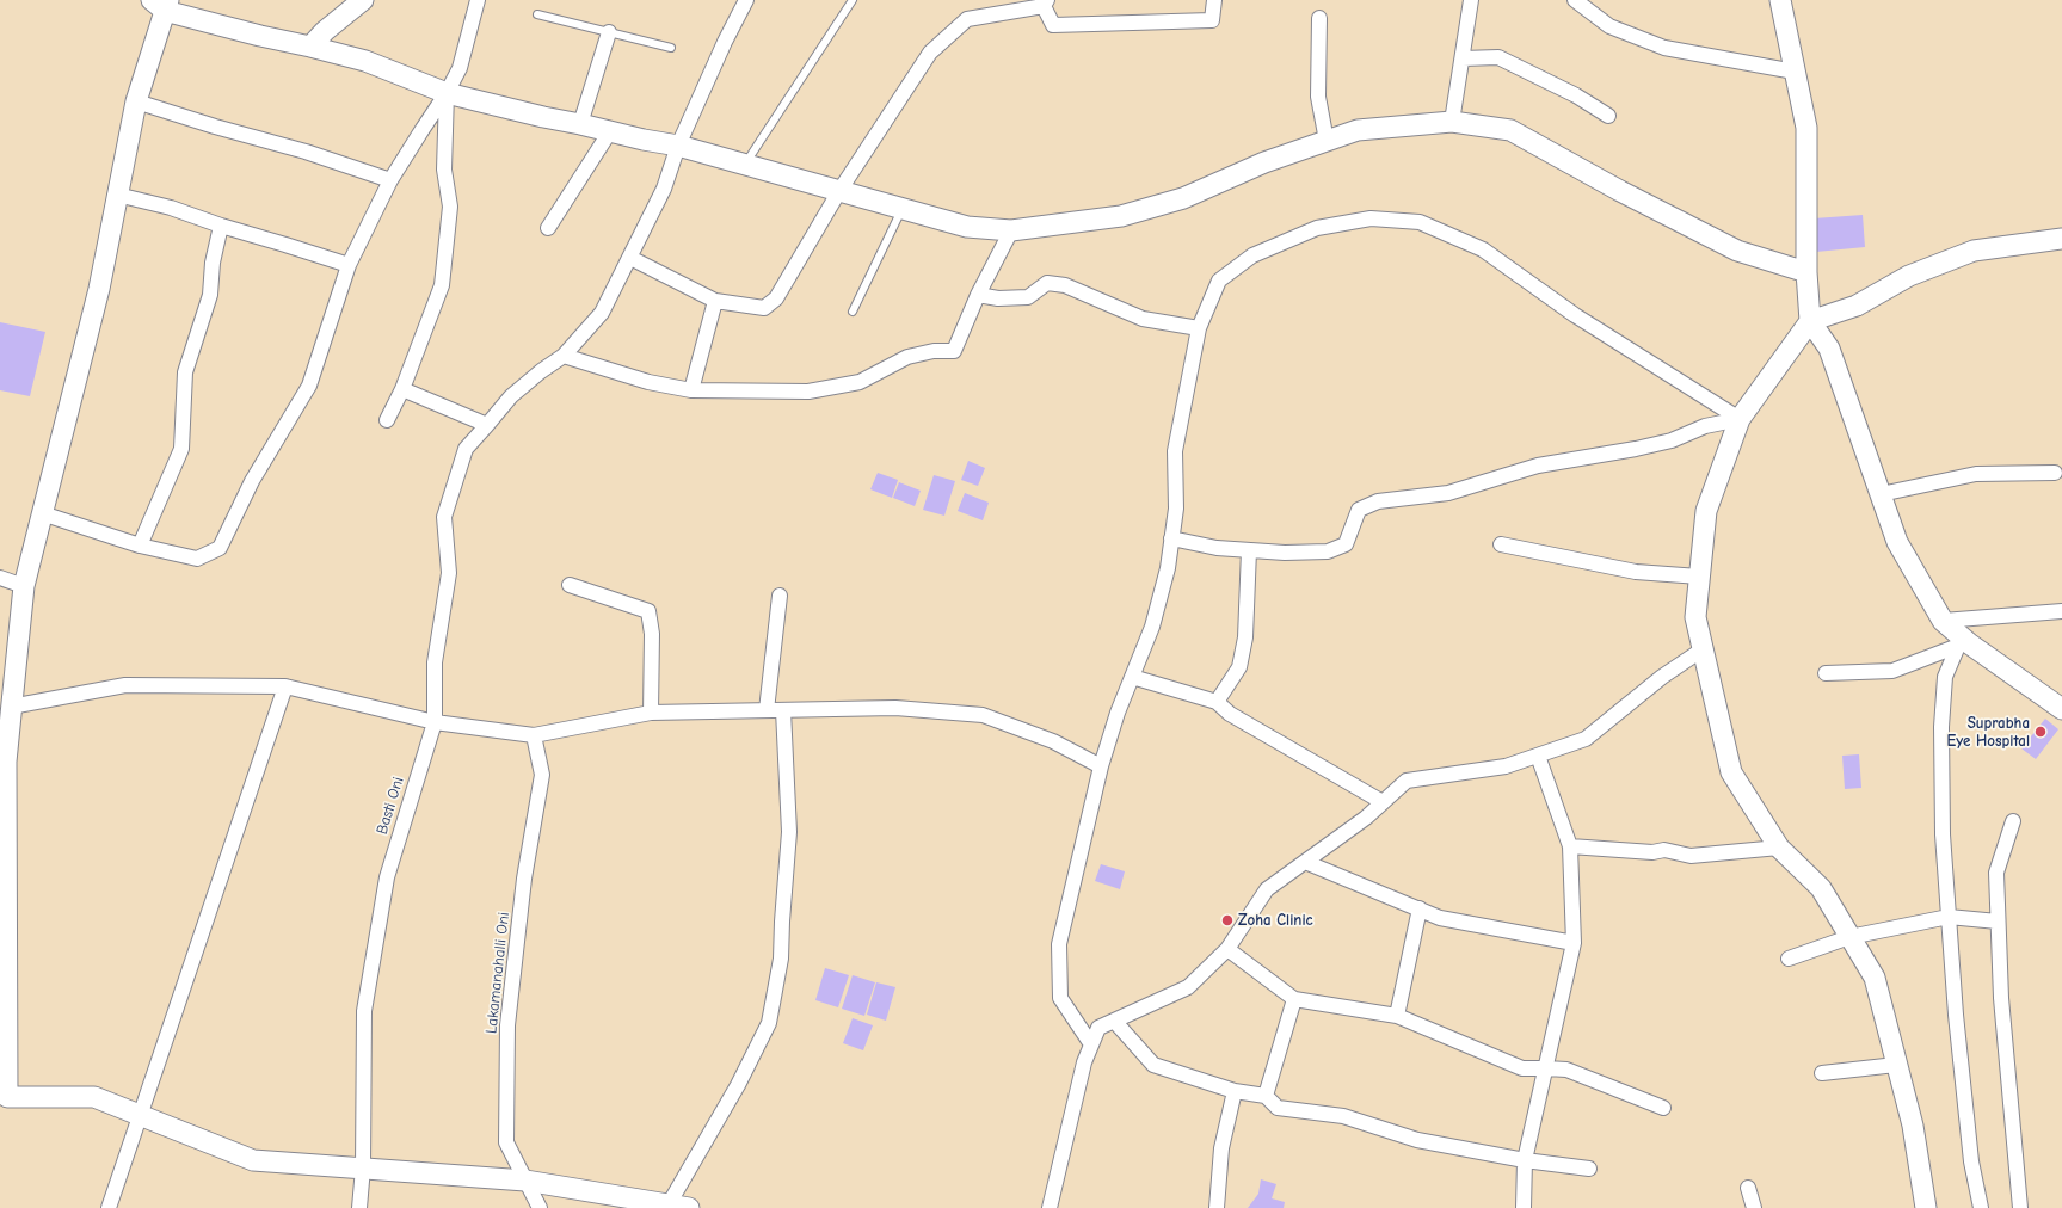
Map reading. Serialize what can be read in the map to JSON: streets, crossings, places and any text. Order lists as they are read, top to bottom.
{
  "streets": {
    "street": ["Basti Oni", "Lakamanahalli Oni"]
  },
  "places": ["Suprabha Eye Hospital", "Zoha Clinic"]
}
